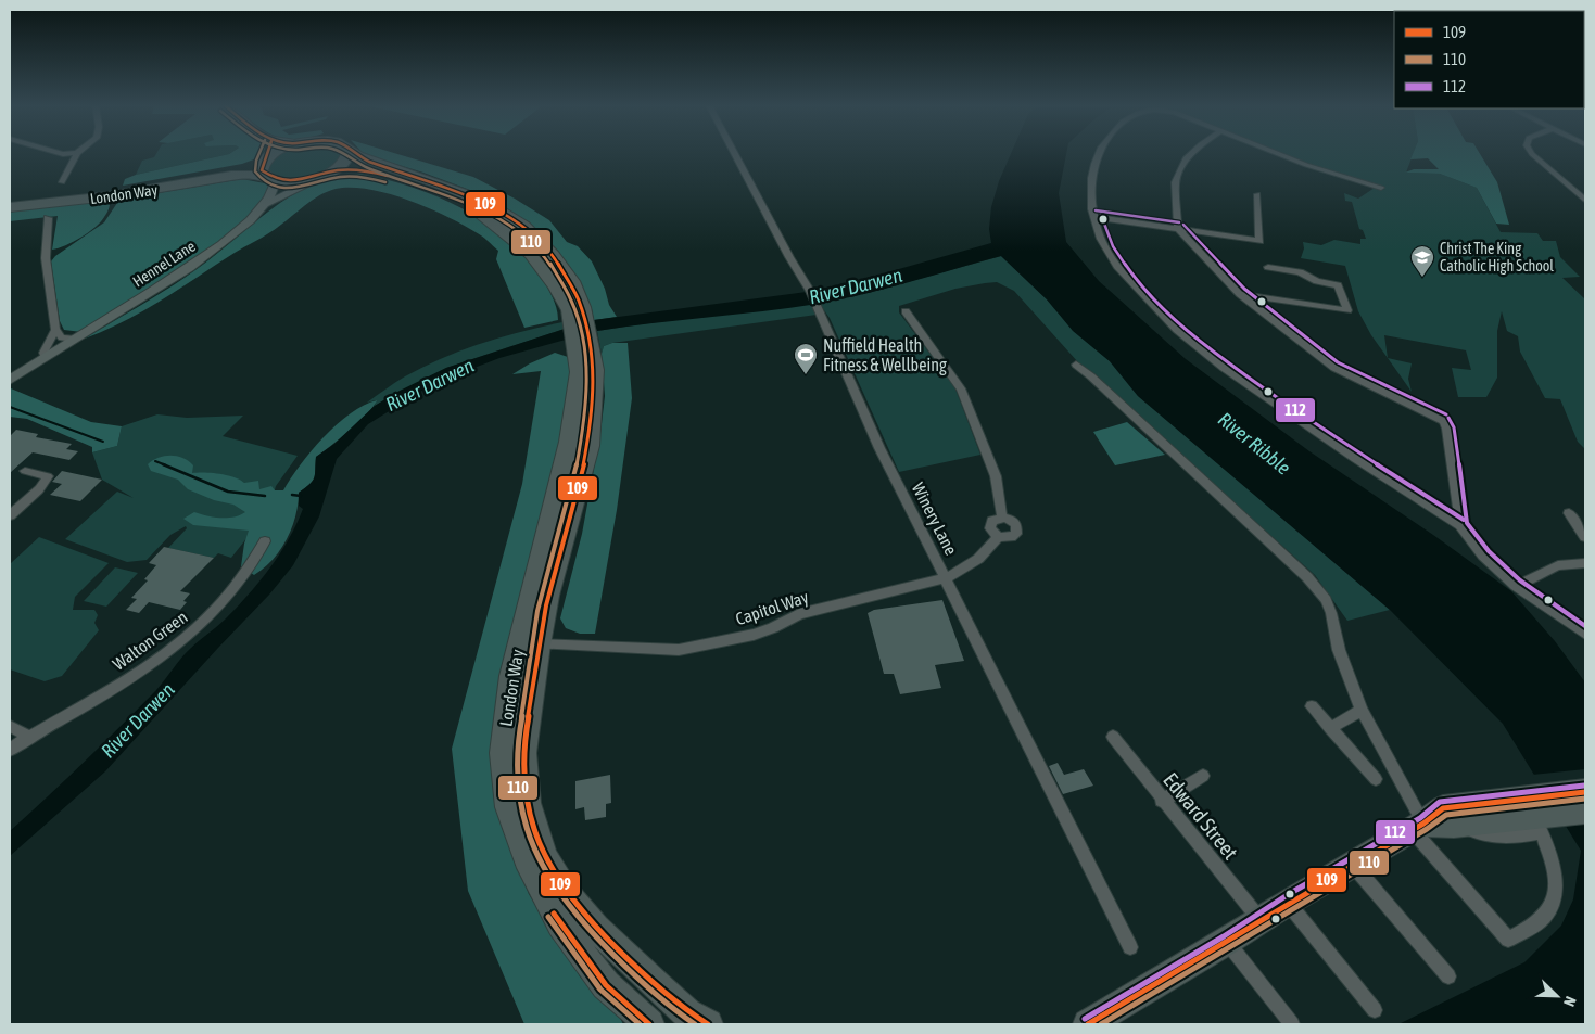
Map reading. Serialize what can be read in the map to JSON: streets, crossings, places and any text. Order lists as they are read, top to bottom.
{
  "streets": {
    "highway": ["London Way"],
    "main road": ["Hennel Lane"],
    "street": [
      "Winery Lane",
      "Capitol Way",
      "Walton Green",
      "Edward Street"
    ]
  },
  "crossings": [
    ["London Way", "Hennel Lane"],
    ["London Way", "Capitol Way"],
    ["Winery Lane", "Capitol Way"]
  ],
  "water": ["River Darwen", "River Ribble"],
  "places": {
    "school or university": ["Christ The King Catholic High School"],
    "sports": ["Nuffield Health Fitness & Wellbeing"]
  },
  "lines": ["transit line 109", "transit line 110", "transit line 112"],
  "legend": ["109", "110", "112"],
  "north": "bottom right"
}
